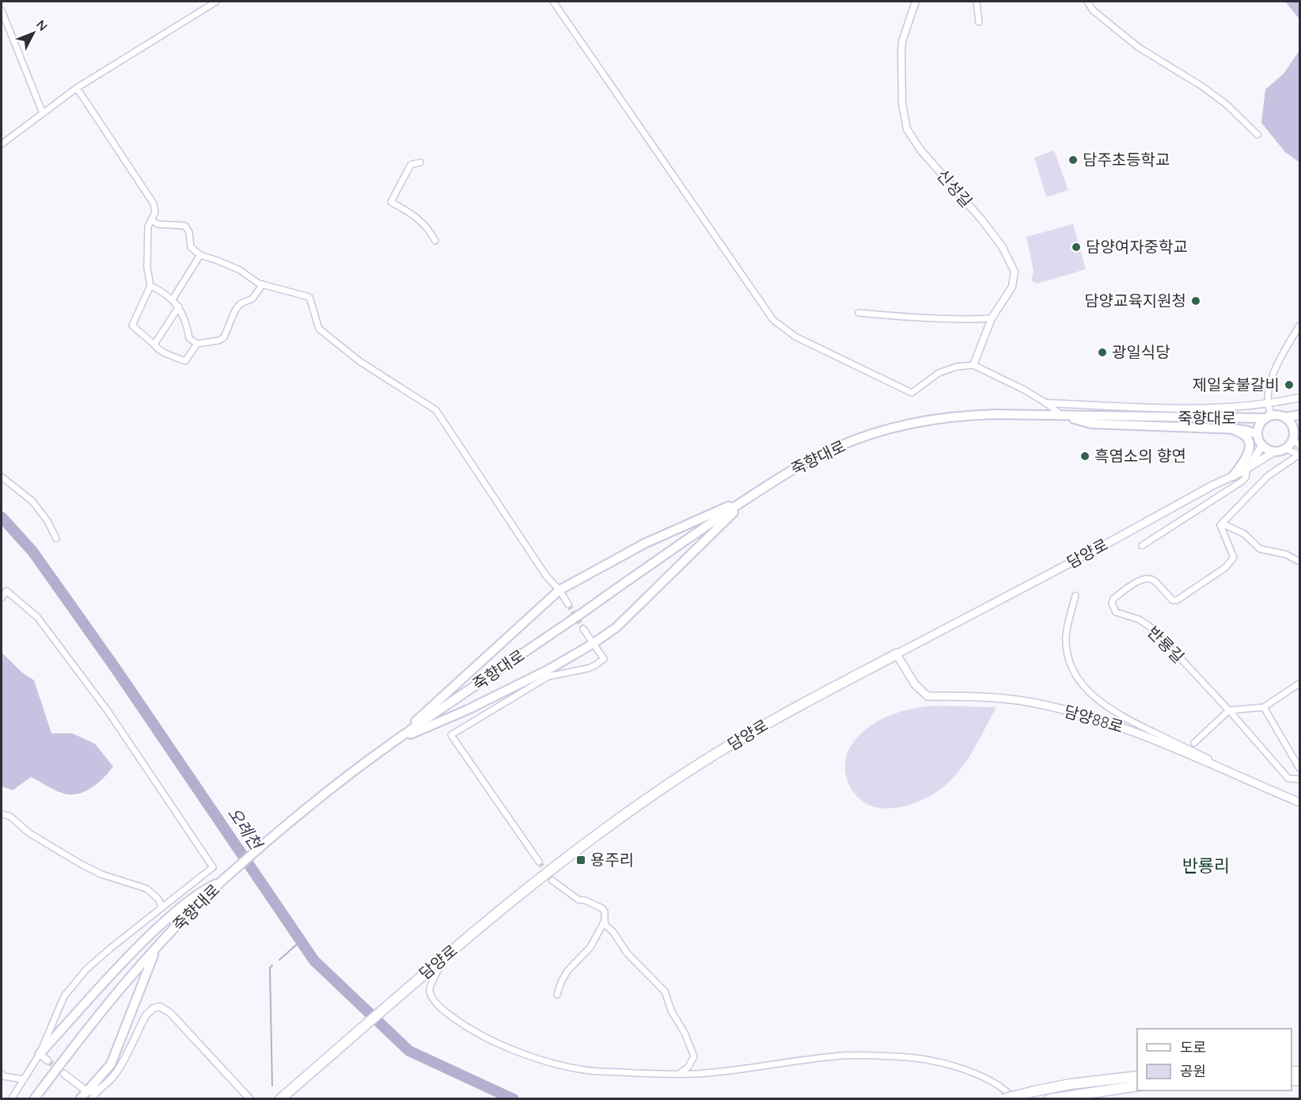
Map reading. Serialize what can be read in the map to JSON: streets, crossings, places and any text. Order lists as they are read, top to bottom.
{
  "streets": {
    "highway": ["담양로"],
    "main road": ["죽향대로", "담양88로"],
    "street": ["신성길", "반룡길"]
  },
  "crossings": [
    ["죽향대로", "담양로"],
    ["담양로", "담양88로"]
  ],
  "districts": ["반룡리"],
  "water": ["오례천"],
  "places": {
    "other": [
      "담주초등학교",
      "담양여자중학교",
      "담양교육지원청",
      "광일식당",
      "제일숯불갈비",
      "흑염소의 향연"
    ],
    "transit": ["용주리"]
  },
  "legend": ["도로", "공원"],
  "north": "top right"
}
